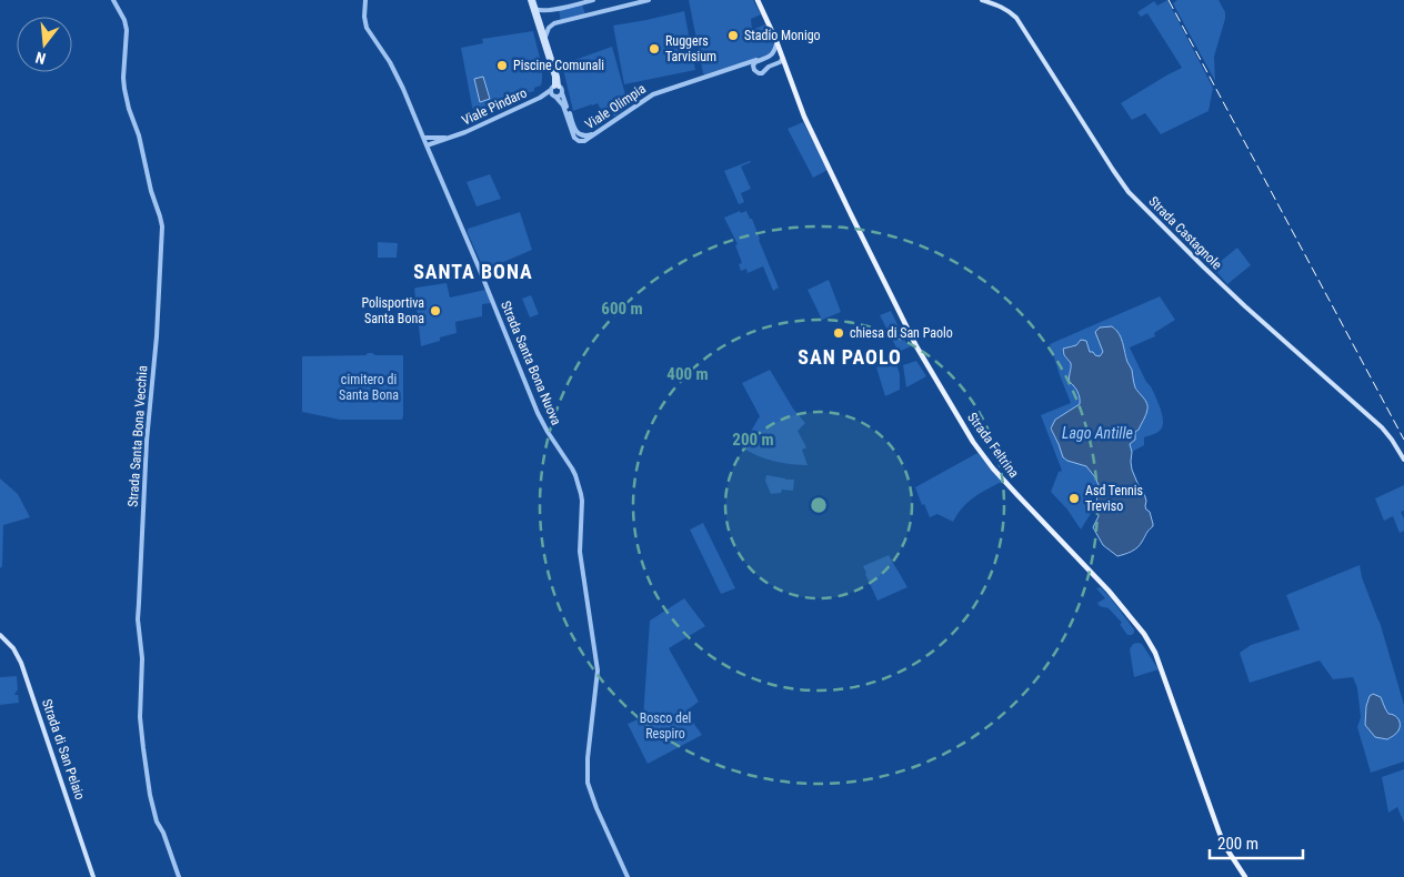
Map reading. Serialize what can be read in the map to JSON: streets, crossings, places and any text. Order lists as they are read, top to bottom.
{
  "streets": {
    "main road": ["Strada Castagnole", "Strada Feltrina", "Strada di San Pelaio"],
    "street": [
      "Viale Pindaro",
      "Viale Olimpia",
      "Strada Santa Bona Nuova",
      "Strada Santa Bona Vecchia"
    ]
  },
  "crossings": [
    ["Viale Pindaro", "Viale Olimpia"],
    ["Viale Pindaro", "Strada Santa Bona Nuova"]
  ],
  "districts": ["SANTA BONA", "SAN PAOLO"],
  "water": ["Lago Antille"],
  "parks": ["cimitero di Santa Bona", "Bosco del Respiro"],
  "places": [
    "Stadio Monigo",
    "Ruggers Tarvisium",
    "Piscine Comunali",
    "Polisportiva Santa Bona",
    "chiesa di San Paolo",
    "Asd Tennis Treviso"
  ],
  "scale_bar": "200 m",
  "north": "bottom",
  "rings": ["600 m", "400 m", "200 m"]
}
